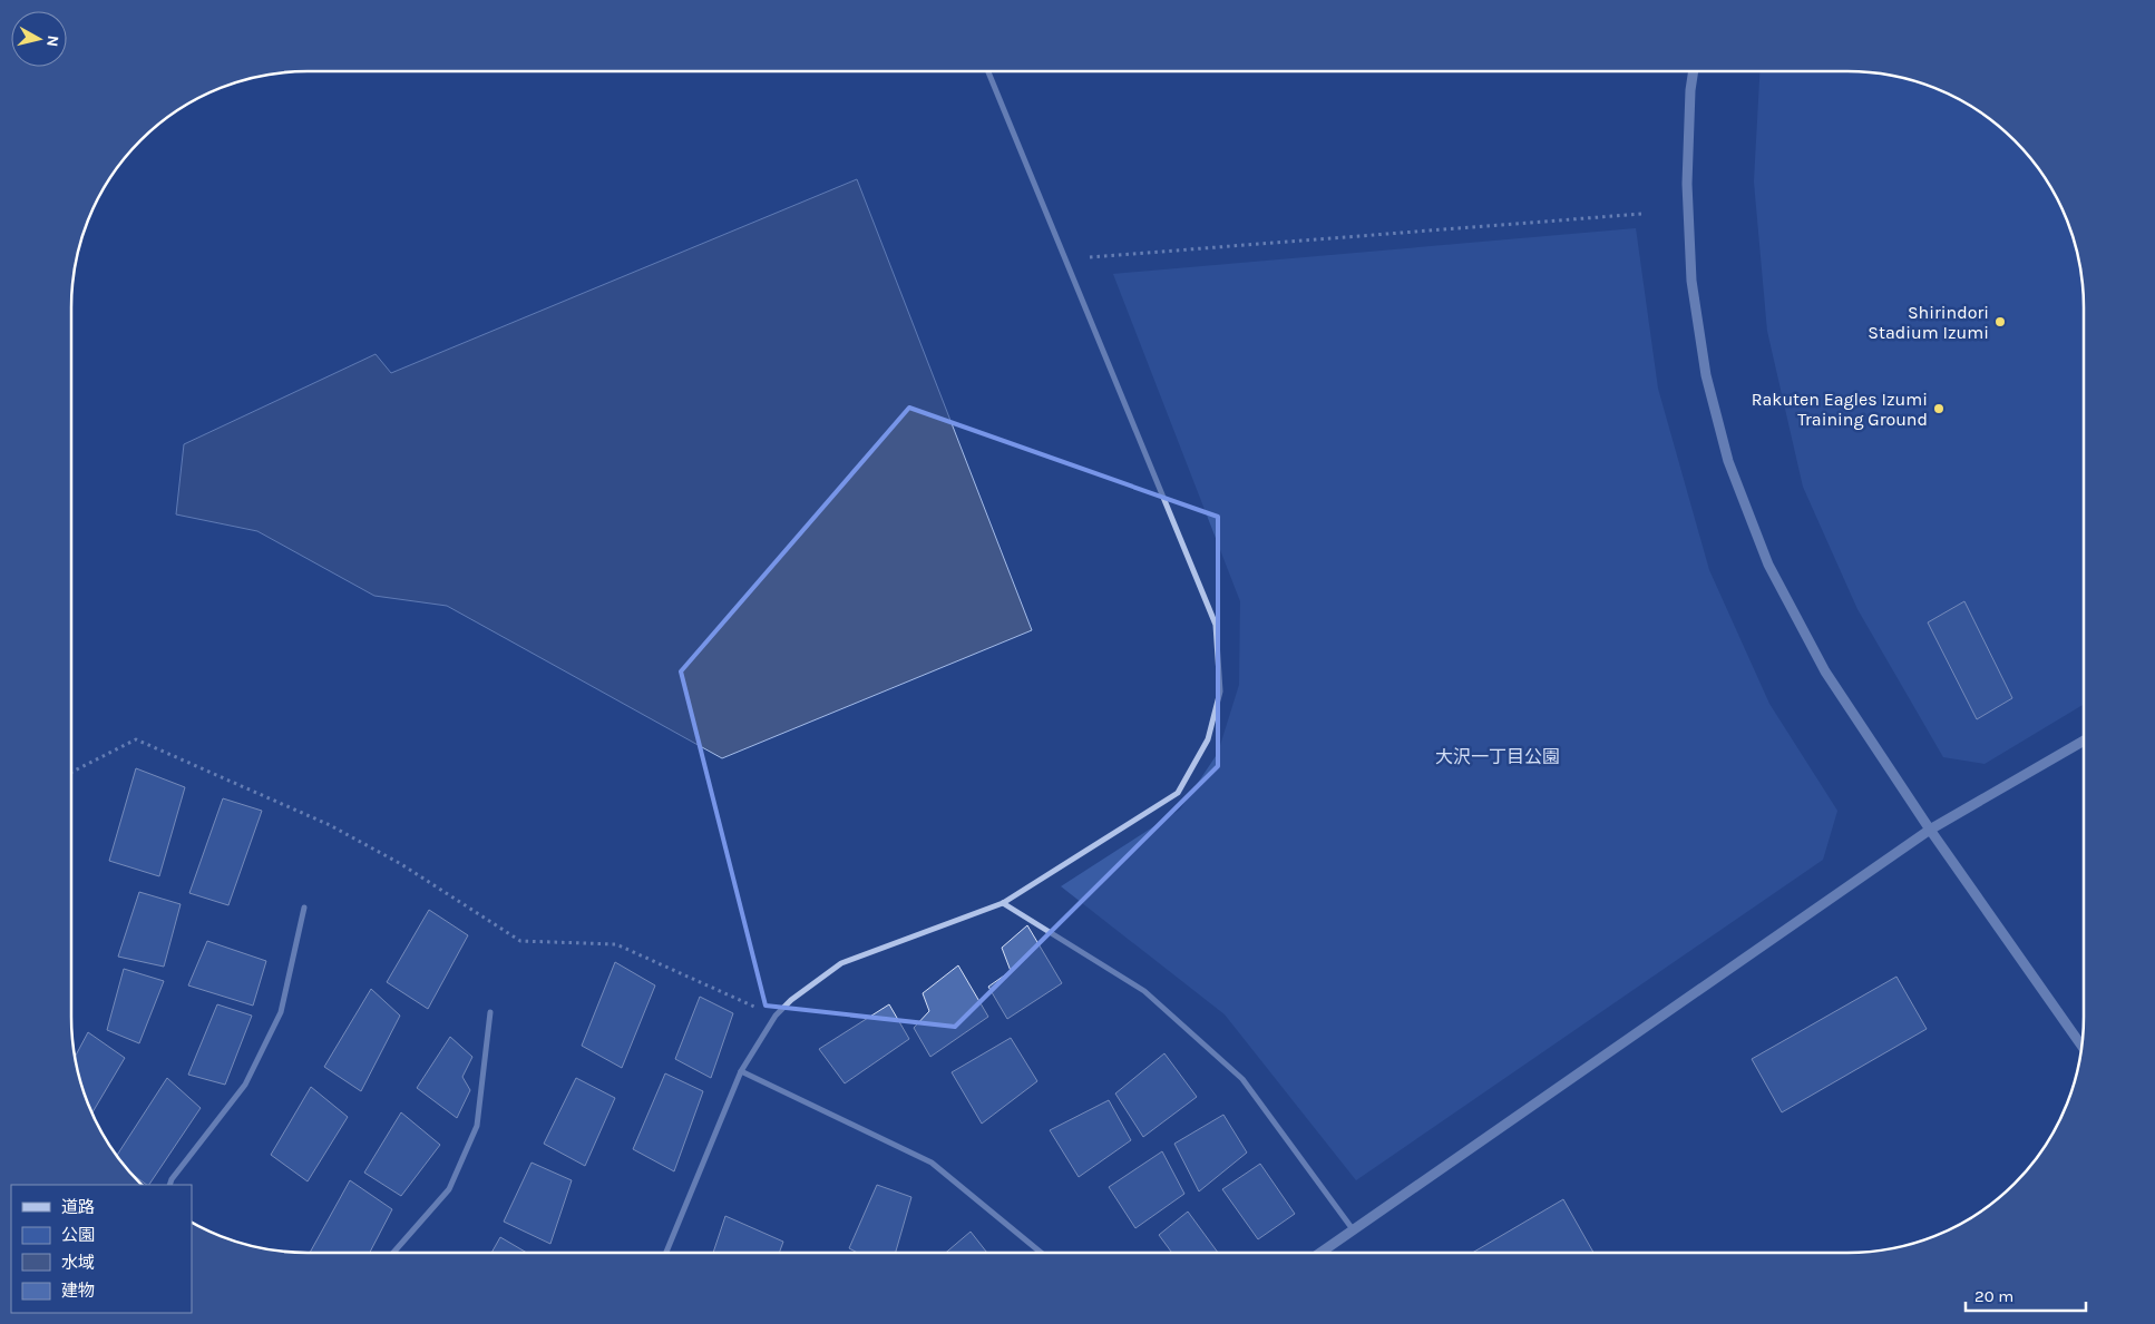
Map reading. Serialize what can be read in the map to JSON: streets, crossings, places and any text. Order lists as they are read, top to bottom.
{
  "parks": ["大沢一丁目公園"],
  "places": ["Shirindori Stadium Izumi", "Rakuten Eagles Izumi Training Ground"],
  "legend": [
    "道路",
    "公園",
    "水域",
    "建物"
  ],
  "scale_bar": "20 m",
  "north": "right"
}
